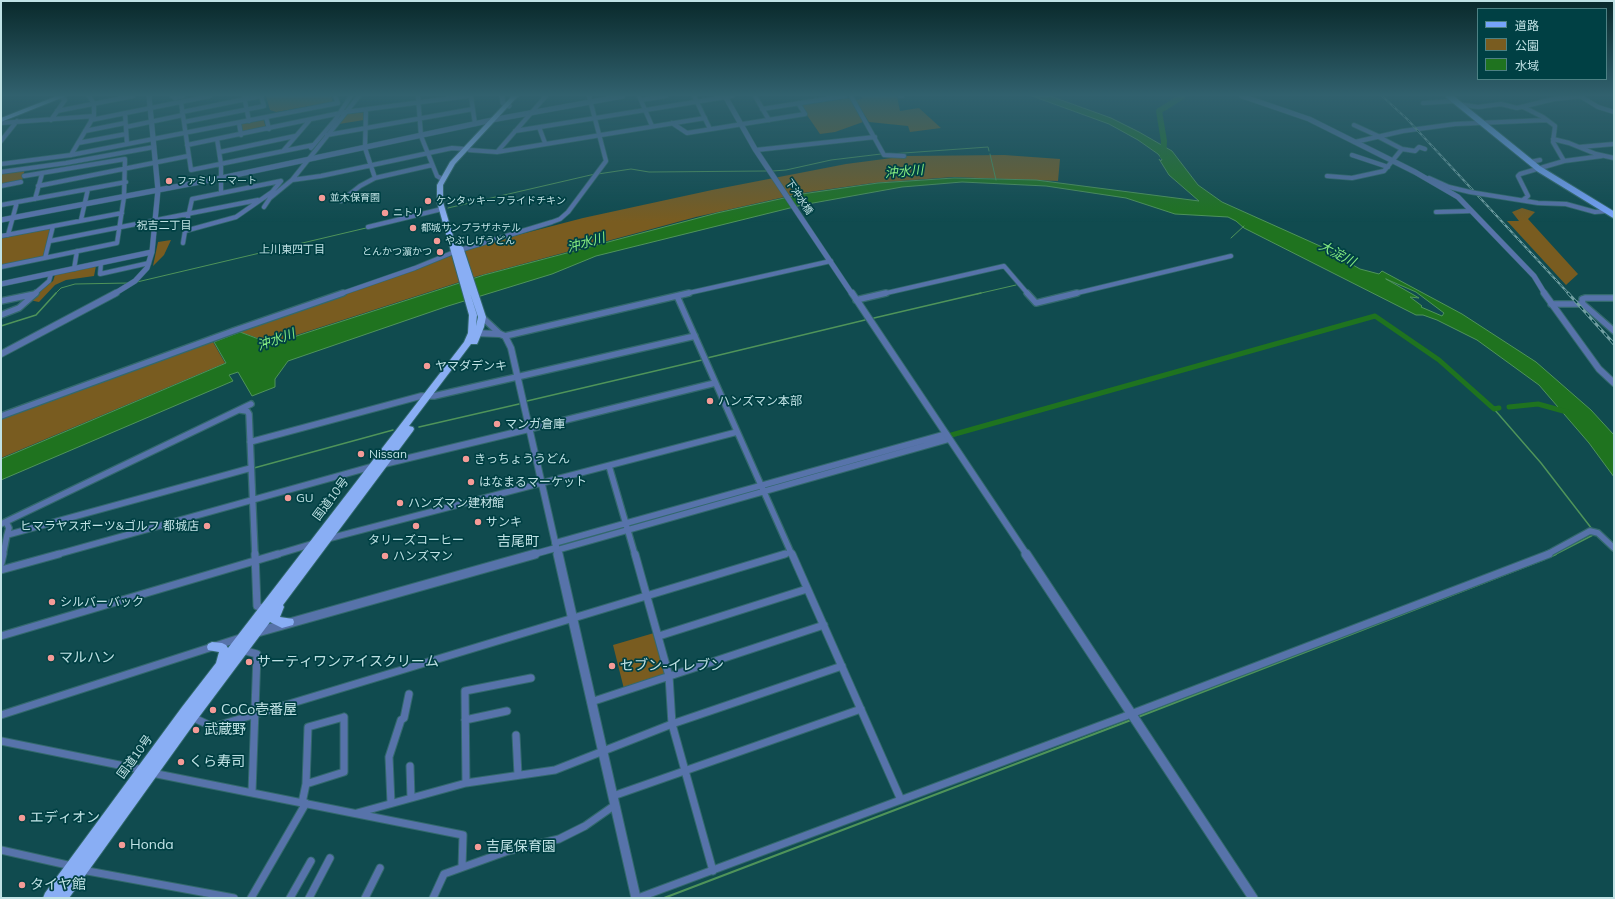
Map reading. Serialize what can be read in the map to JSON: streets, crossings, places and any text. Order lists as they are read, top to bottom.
{
  "streets": {
    "highway": ["国道10号"],
    "street": ["下沖水橋"]
  },
  "districts": ["祝吉二丁目", "上川東四丁目", "吉尾町"],
  "water": ["沖水川", "大淀川"],
  "places": [
    "ファミリーマート",
    "並木保育園",
    "ケンタッキーフライドチキン",
    "ニトリ",
    "都城サンプラザホテル",
    "やぶしげうどん",
    "とんかつ濵かつ",
    "ヤマダデンキ",
    "ハンズマン本部",
    "マンガ倉庫",
    "Nissan",
    "きっちょううどん",
    "はなまるマーケット",
    "GU",
    "ハンズマン建材館",
    "サンキ",
    "ヒマラヤスポーツ&ゴルフ 都城店",
    "タリーズコーヒー",
    "ハンズマン",
    "シルバーバック",
    "マルハン",
    "サーティワンアイスクリーム",
    "セブン-イレブン",
    "CoCo壱番屋",
    "武蔵野",
    "くら寿司",
    "エディオン",
    "Honda",
    "吉尾保育園",
    "タイヤ館"
  ],
  "legend": ["道路", "公園", "水域"]
}
